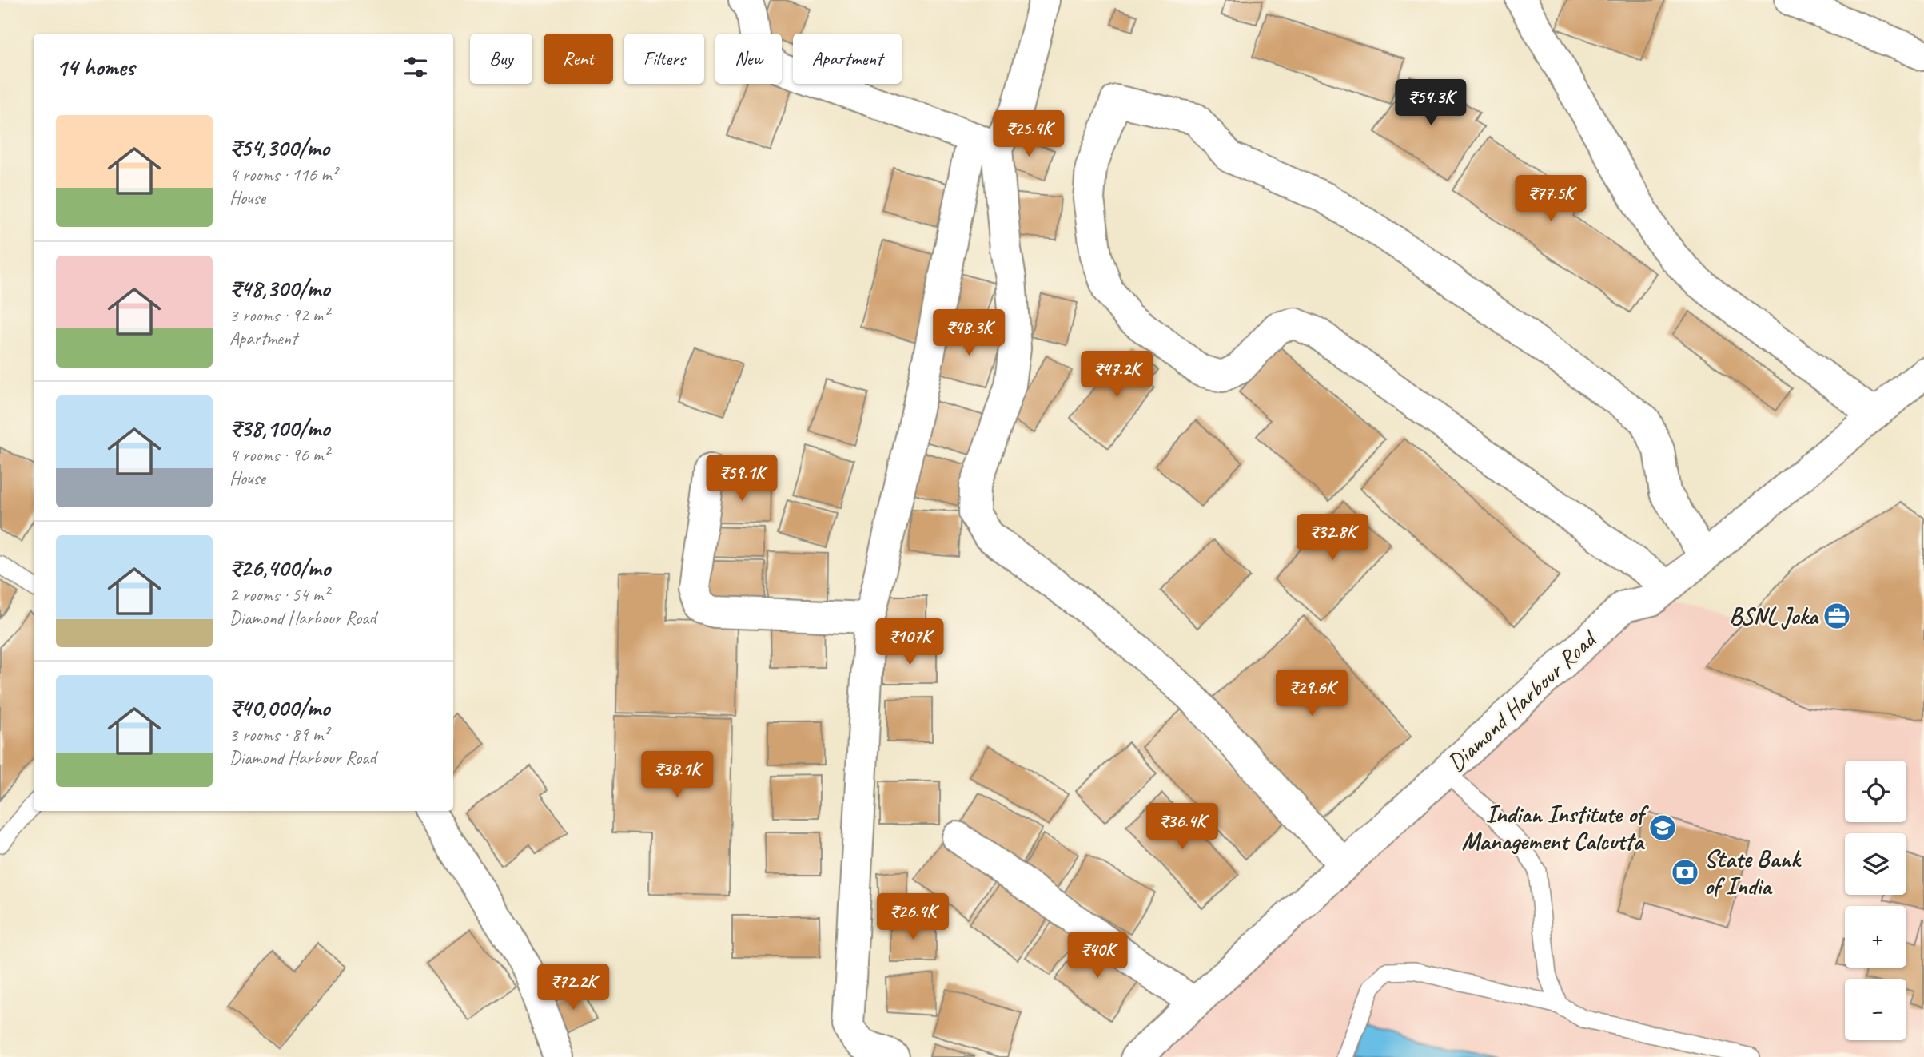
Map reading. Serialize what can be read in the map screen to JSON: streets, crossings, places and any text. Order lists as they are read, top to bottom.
{
  "streets": {
    "main road": ["Diamond Harbour Road"]
  },
  "places": {
    "office": ["BSNL Joka"],
    "school or university": ["Indian Institute of Management Calcutta"],
    "bank": ["State Bank of India"]
  },
  "page": {
    "chip": [
      "Buy",
      "Rent",
      "Filters",
      "New",
      "Apartment"
    ],
    "heading": "14 homes",
    "price": [
      "₹54.3K",
      "₹25.4K",
      "₹77.5K",
      "₹48.3K",
      "₹47.2K",
      "₹59.1K",
      "₹32.8K",
      "₹107K",
      "₹29.6K",
      "₹38.1K",
      "₹36.4K",
      "₹26.4K",
      "₹40K",
      "₹72.2K"
    ],
    "list": [
      {
        "name": "₹54,300/mo",
        "note": "4 rooms · 116 m² · House"
      },
      {
        "name": "₹48,300/mo",
        "note": "3 rooms · 92 m² · Apartment"
      },
      {
        "name": "₹38,100/mo",
        "note": "4 rooms · 96 m² · House"
      },
      {
        "name": "₹26,400/mo",
        "note": "2 rooms · 54 m² · Diamond Harbour Road"
      },
      {
        "name": "₹40,000/mo",
        "note": "3 rooms · 89 m² · Diamond Harbour Road"
      }
    ],
    "map_buttons": ["+", "−"]
  }
}
